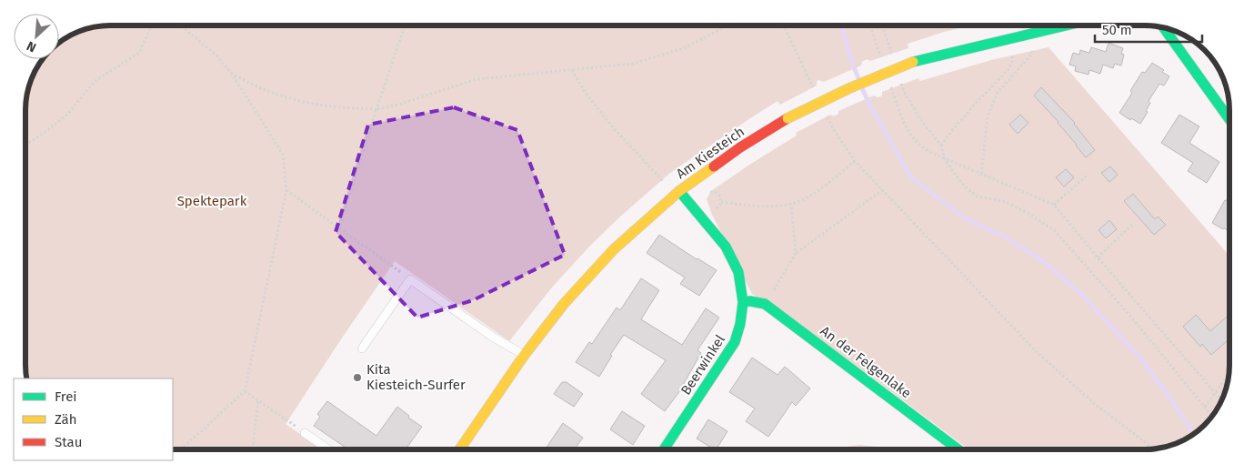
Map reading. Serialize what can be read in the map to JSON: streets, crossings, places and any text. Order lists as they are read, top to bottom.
{
  "streets": {
    "street": ["Am Kiesteich", "An der Felgenlake", "Beerwinkel"]
  },
  "crossings": [
    ["Am Kiesteich", "Beerwinkel"],
    ["An der Felgenlake", "Beerwinkel"]
  ],
  "parks": ["Spektepark"],
  "places": ["Kita Kiesteich-Surfer"],
  "legend": ["Frei", "Zäh", "Stau"],
  "scale_bar": "50 m",
  "north": "bottom left"
}
